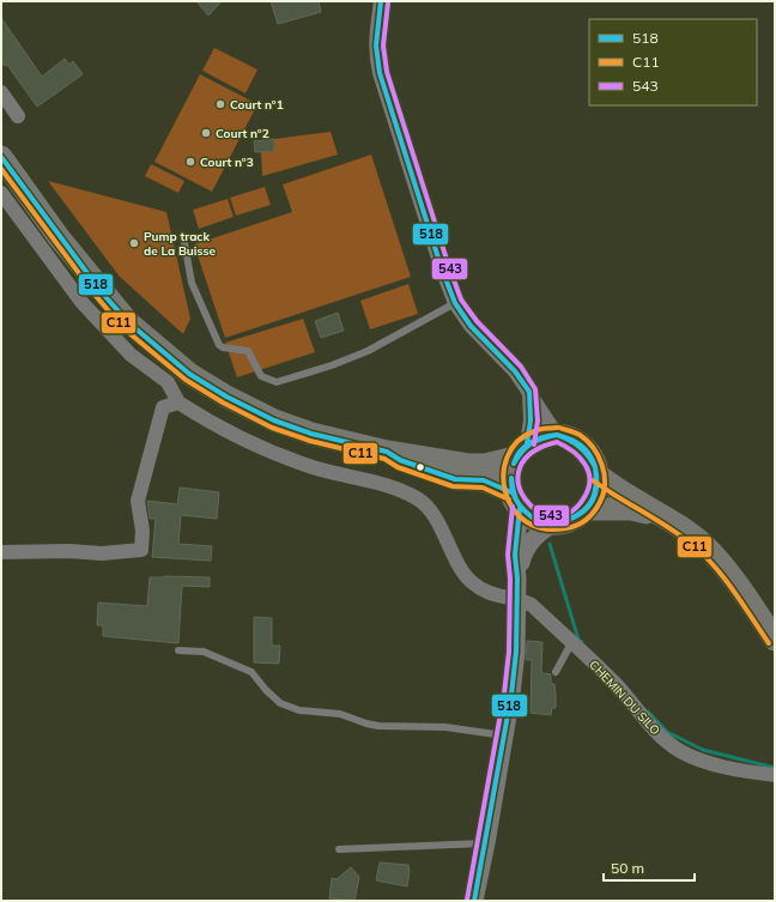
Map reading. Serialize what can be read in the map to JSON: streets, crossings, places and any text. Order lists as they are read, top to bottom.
{
  "streets": {
    "street": ["CHEMIN DU SILO"]
  },
  "places": [
    "Court n°1",
    "Court n°2",
    "Court n°3",
    "Pump track de La Buisse"
  ],
  "lines": ["transit line 518", "transit line 543", "transit line C11"],
  "legend": ["518", "C11", "543"],
  "scale_bar": "50 m"
}
